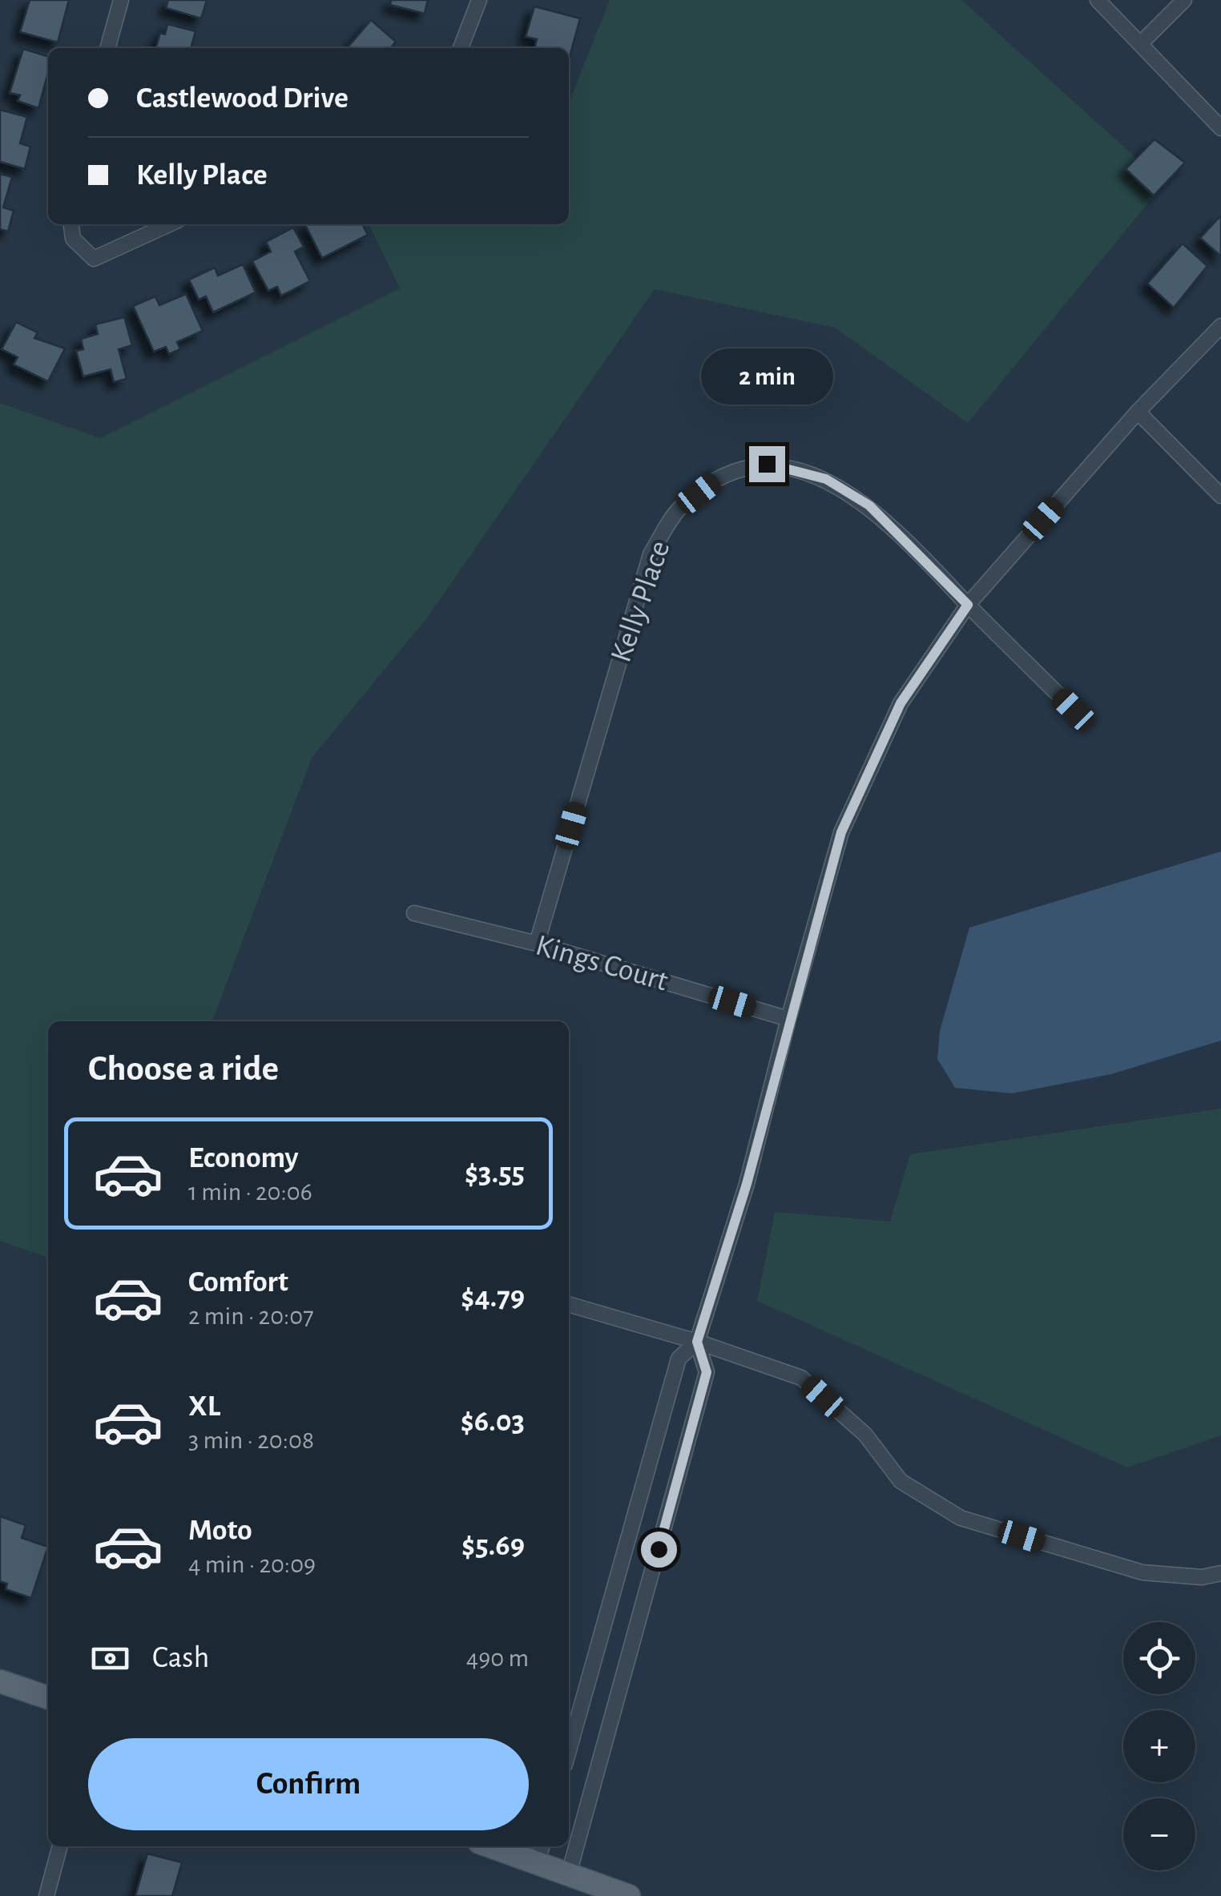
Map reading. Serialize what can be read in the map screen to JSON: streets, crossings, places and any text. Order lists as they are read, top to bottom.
{
  "streets": {
    "street": ["Kelly Place", "Kings Court"]
  },
  "crossings": [
    ["Kelly Place", "Kings Court"]
  ],
  "page": {
    "banner": ["Castlewood Drive", "Kelly Place"],
    "bubble": "2 min",
    "heading": "Choose a ride",
    "list": [
      {
        "name": "Economy",
        "note": "1 min · 20:06",
        "value": "$3.55"
      },
      {
        "name": "Comfort",
        "note": "2 min · 20:07",
        "value": "$4.79"
      },
      {
        "name": "XL",
        "note": "3 min · 20:08",
        "value": "$6.03"
      },
      {
        "name": "Moto",
        "note": "4 min · 20:09",
        "value": "$5.69"
      }
    ],
    "pay": ["Cash", "490 m"],
    "map_buttons": ["+", "−"],
    "buttons": "Confirm"
  }
}
